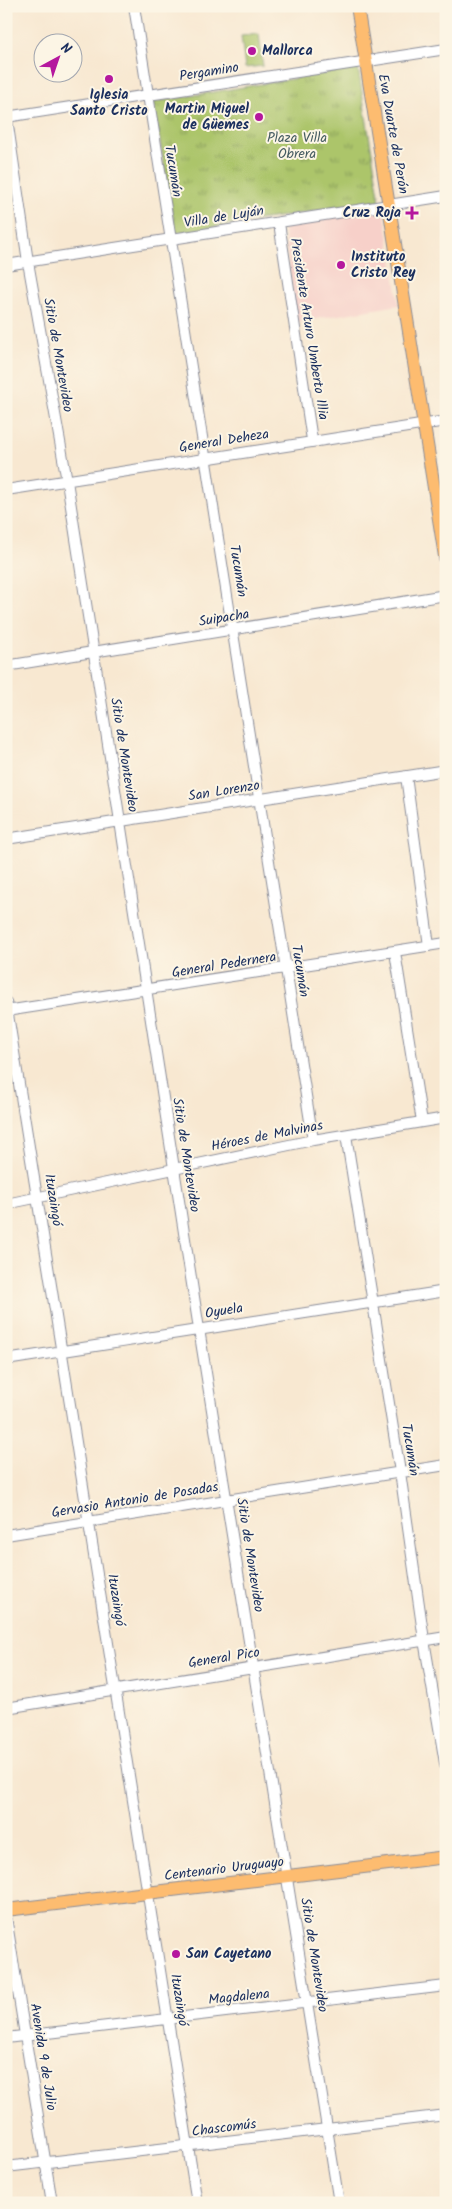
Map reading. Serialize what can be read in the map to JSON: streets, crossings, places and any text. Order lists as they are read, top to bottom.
{
  "streets": {
    "main road": ["Eva Duarte de Perón", "Centenario Uruguayo"],
    "street": [
      "Pergamino",
      "Tucumán",
      "Villa de Luján",
      "Presidente Arturo Umberto Illia",
      "Sitio de Montevideo",
      "General Deheza",
      "Suipacha",
      "San Lorenzo",
      "General Pedernera",
      "Héroes de Malvinas",
      "Ituzaingó",
      "Oyuela",
      "Gervasio Antonio de Posadas",
      "General Pico",
      "Magdalena",
      "Avenida 9 de Julio",
      "Chascomús"
    ]
  },
  "crossings": [
    ["Pergamino", "Eva Duarte de Perón"],
    ["Pergamino", "Tucumán"],
    ["Pergamino", "Sitio de Montevideo"],
    ["Eva Duarte de Perón", "Villa de Luján"],
    ["Eva Duarte de Perón", "General Deheza"],
    ["Tucumán", "Villa de Luján"],
    ["Tucumán", "General Deheza"],
    ["Tucumán", "Suipacha"],
    ["Tucumán", "San Lorenzo"],
    ["Tucumán", "General Pedernera"],
    ["Tucumán", "Héroes de Malvinas"],
    ["Tucumán", "Oyuela"],
    ["Tucumán", "Gervasio Antonio de Posadas"],
    ["Tucumán", "General Pico"],
    ["Villa de Luján", "Presidente Arturo Umberto Illia"],
    ["Villa de Luján", "Sitio de Montevideo"],
    ["Presidente Arturo Umberto Illia", "General Deheza"],
    ["Sitio de Montevideo", "General Deheza"],
    ["Sitio de Montevideo", "Suipacha"],
    ["Sitio de Montevideo", "San Lorenzo"],
    ["Sitio de Montevideo", "General Pedernera"],
    ["Sitio de Montevideo", "Héroes de Malvinas"],
    ["Sitio de Montevideo", "Oyuela"],
    ["Sitio de Montevideo", "Gervasio Antonio de Posadas"],
    ["Sitio de Montevideo", "General Pico"],
    ["Sitio de Montevideo", "Centenario Uruguayo"],
    ["Sitio de Montevideo", "Magdalena"],
    ["Sitio de Montevideo", "Chascomús"],
    ["General Pedernera", "Ituzaingó"],
    ["Héroes de Malvinas", "Ituzaingó"],
    ["Ituzaingó", "Oyuela"],
    ["Ituzaingó", "Gervasio Antonio de Posadas"],
    ["Ituzaingó", "General Pico"],
    ["Ituzaingó", "Centenario Uruguayo"],
    ["Ituzaingó", "Magdalena"],
    ["Ituzaingó", "Chascomús"],
    ["Magdalena", "Avenida 9 de Julio"],
    ["Avenida 9 de Julio", "Chascomús"]
  ],
  "parks": ["Plaza Villa Obrera"],
  "places": {
    "other": [
      "Mallorca",
      "Iglesia Santo Cristo",
      "Martin Miguel de Güemes",
      "Instituto Cristo Rey",
      "San Cayetano"
    ],
    "health": ["Cruz Roja"]
  },
  "north": "top right"
}
